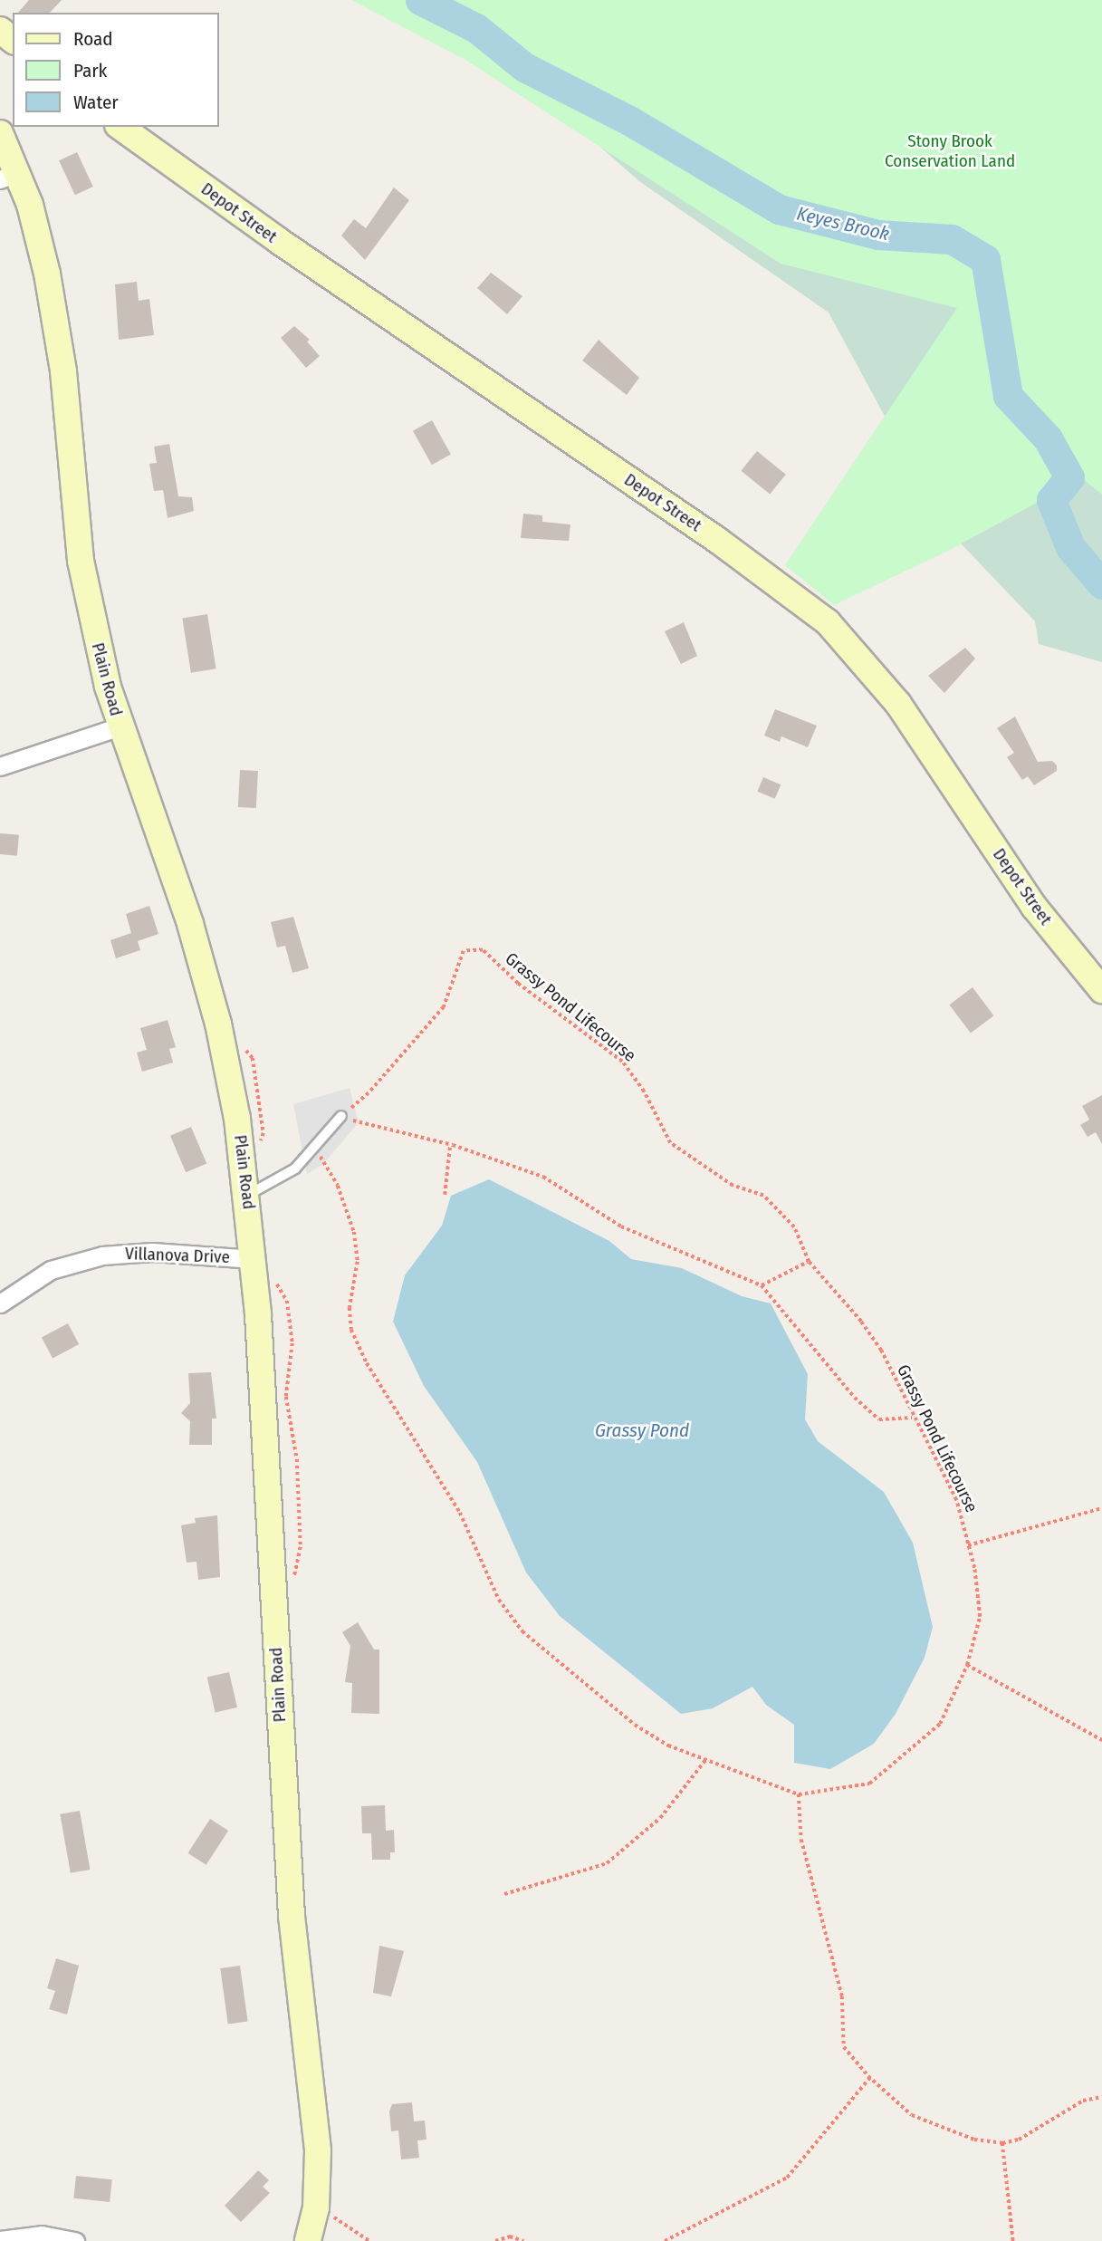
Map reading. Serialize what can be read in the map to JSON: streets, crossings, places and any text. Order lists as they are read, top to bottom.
{
  "streets": {
    "main road": ["Depot Street", "Plain Road"],
    "street": ["Villanova Drive"],
    "path": ["Grassy Pond Lifecourse"]
  },
  "crossings": [
    ["Plain Road", "Villanova Drive"]
  ],
  "water": ["Keyes Brook", "Grassy Pond"],
  "parks": ["Stony Brook Conservation Land"],
  "legend": ["Road", "Park", "Water"]
}
